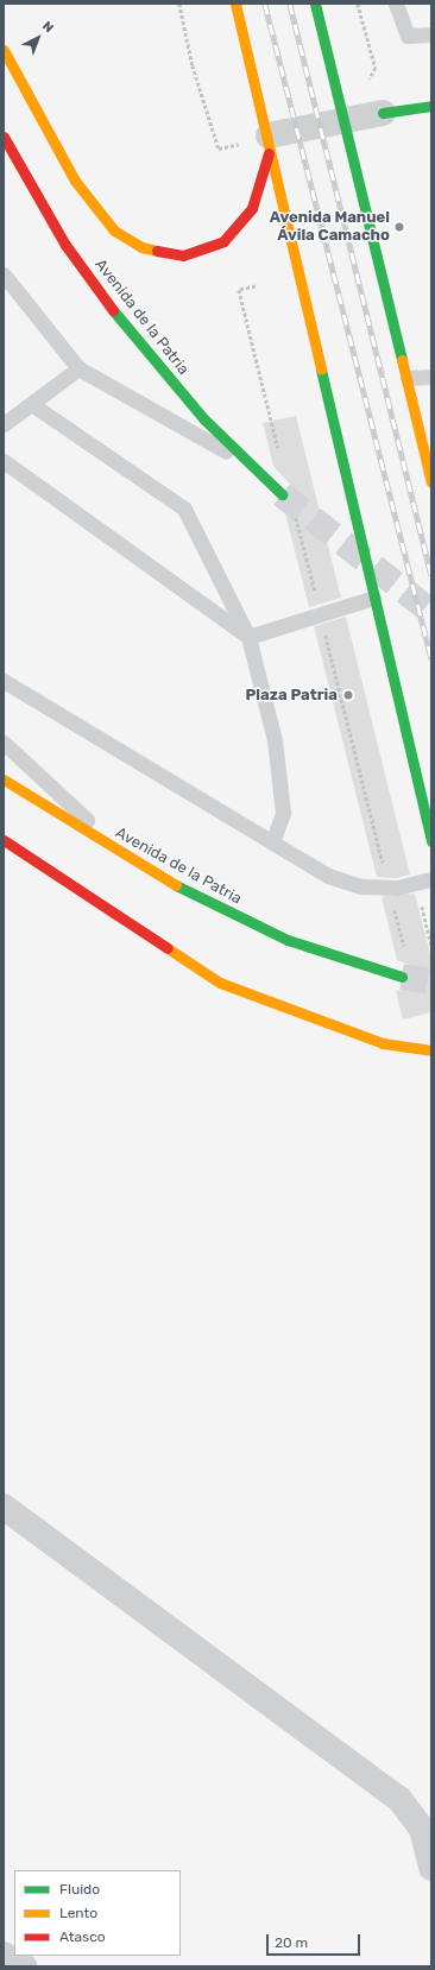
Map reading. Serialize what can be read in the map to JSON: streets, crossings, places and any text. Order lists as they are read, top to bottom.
{
  "streets": {
    "main road": ["Avenida de la Patria"]
  },
  "places": ["Avenida Manuel Ávila Camacho", "Plaza Patria"],
  "legend": ["Fluido", "Lento", "Atasco"],
  "scale_bar": "20 m",
  "north": "top right"
}
